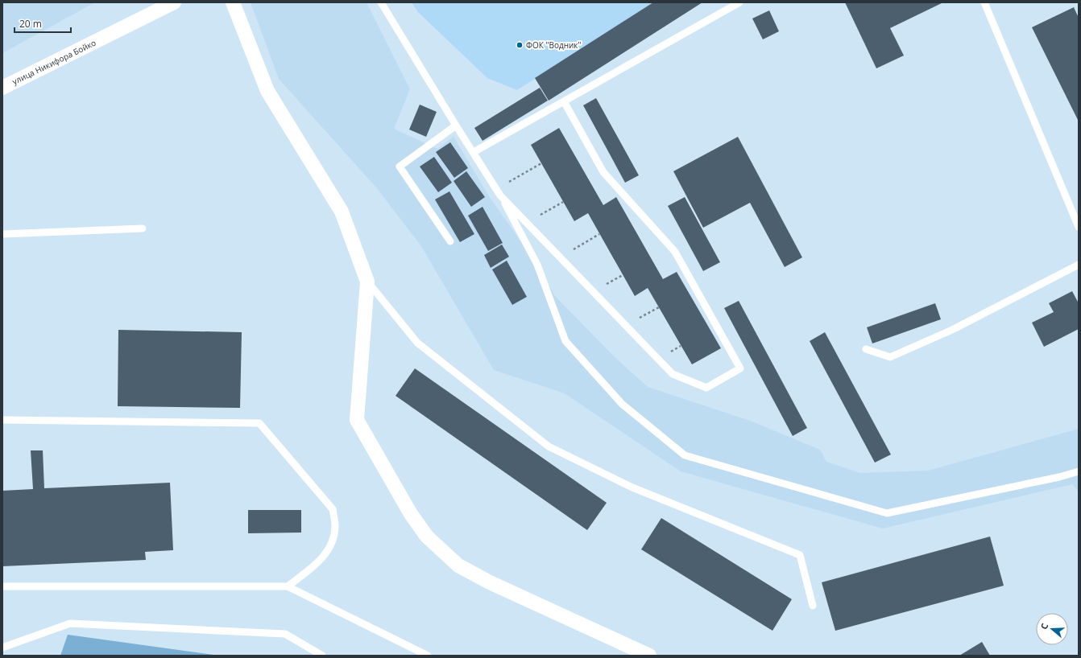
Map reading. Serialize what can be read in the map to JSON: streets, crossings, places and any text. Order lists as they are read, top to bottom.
{
  "streets": {
    "street": ["улица Никифора Бойко"]
  },
  "places": ["ФОК \"Водник\""],
  "scale_bar": "20 m",
  "north": "left"
}
